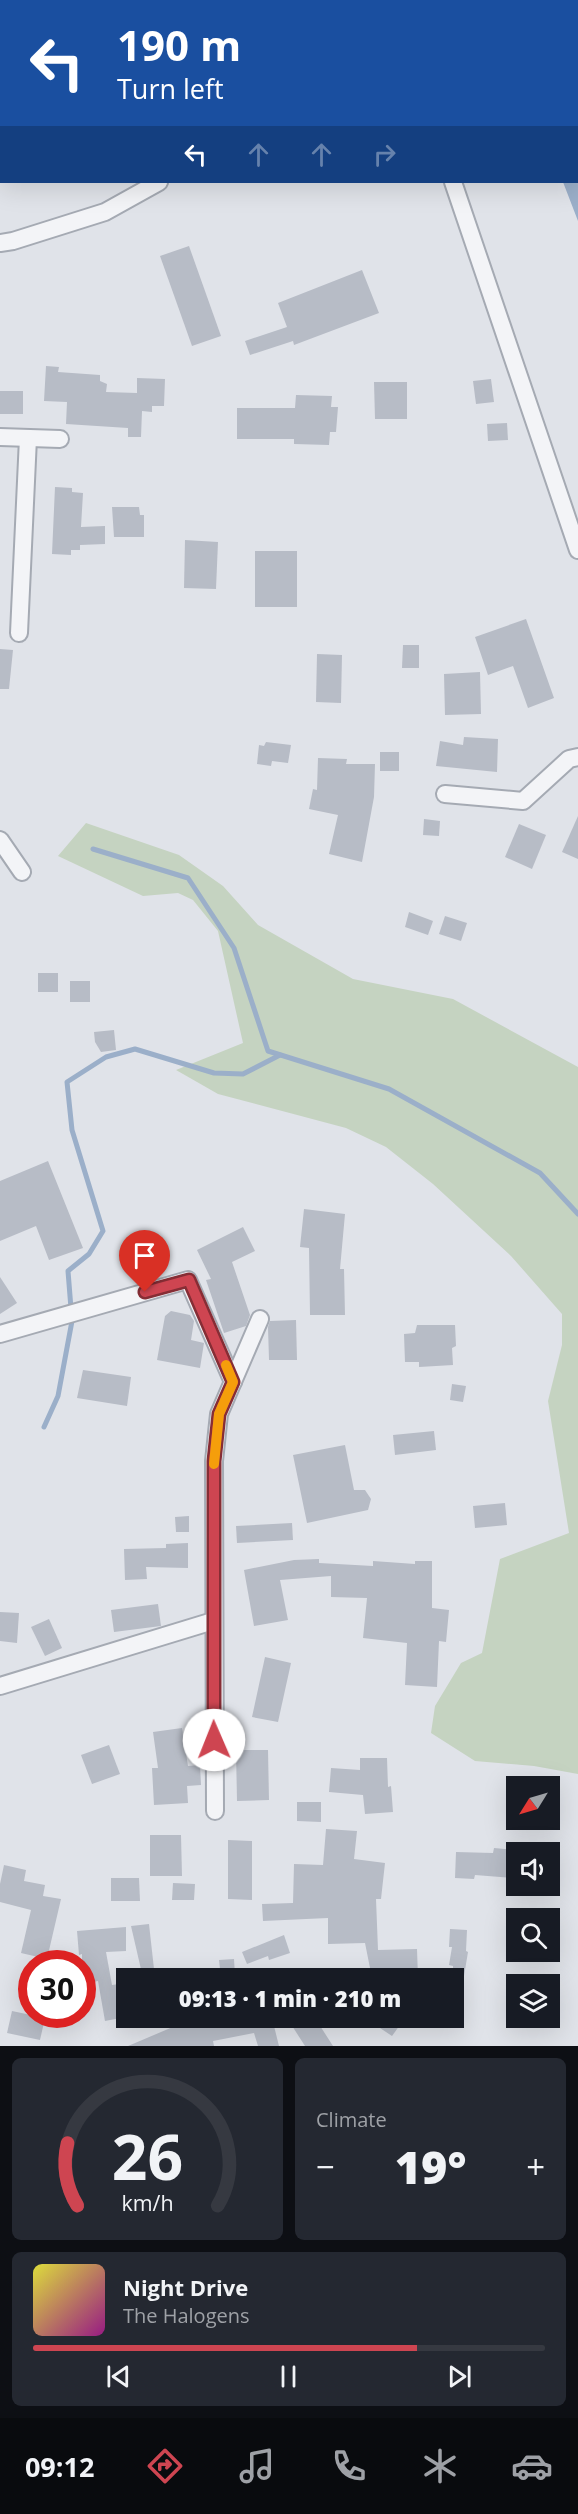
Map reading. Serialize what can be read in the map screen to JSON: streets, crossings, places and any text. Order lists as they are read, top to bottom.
{
  "north": "bottom left",
  "page": {
    "turn": ["190 m", "Turn left"],
    "limit": "30",
    "trip": "09:13 · 1 min · 210 m",
    "tile": "Climate",
    "heat": ["−", "19°", "+"],
    "song": ["Night Drive", "The Halogens"],
    "tabs": "09:12",
    "gauge": ["26", "km/h"]
  }
}
